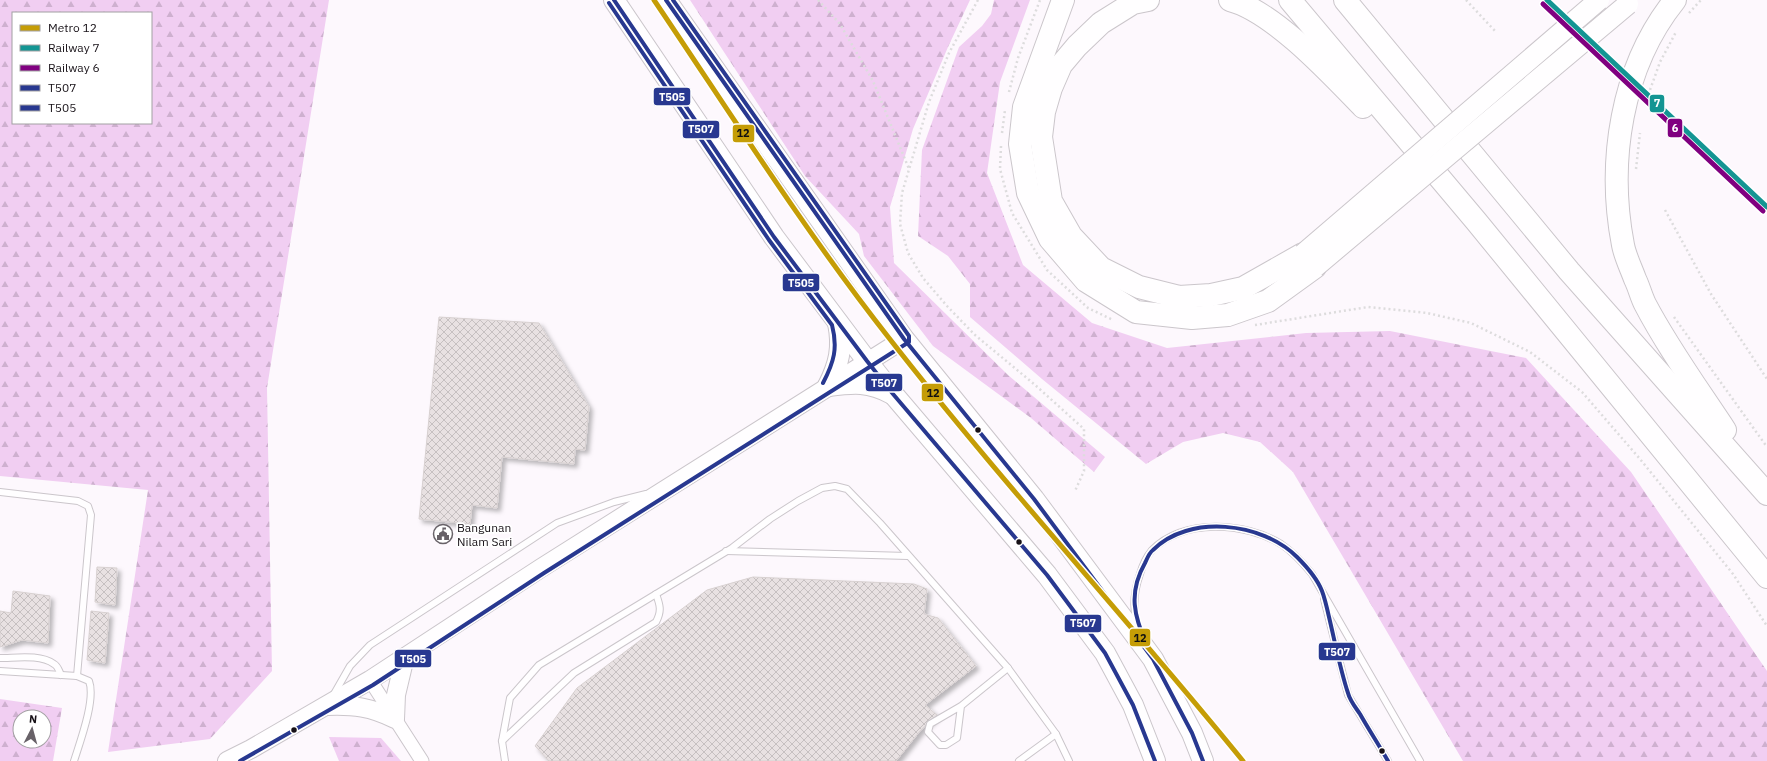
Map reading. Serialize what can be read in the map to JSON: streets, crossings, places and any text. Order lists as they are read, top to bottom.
{
  "places": {
    "public building": ["Bangunan Nilam Sari"]
  },
  "lines": [
    "metro line 12",
    "rail line 7",
    "transit line T507",
    "transit line T505",
    "rail line 6"
  ],
  "legend": [
    "Metro 12",
    "Railway 7",
    "Railway 6",
    "T507",
    "T505"
  ],
  "north": "top"
}
